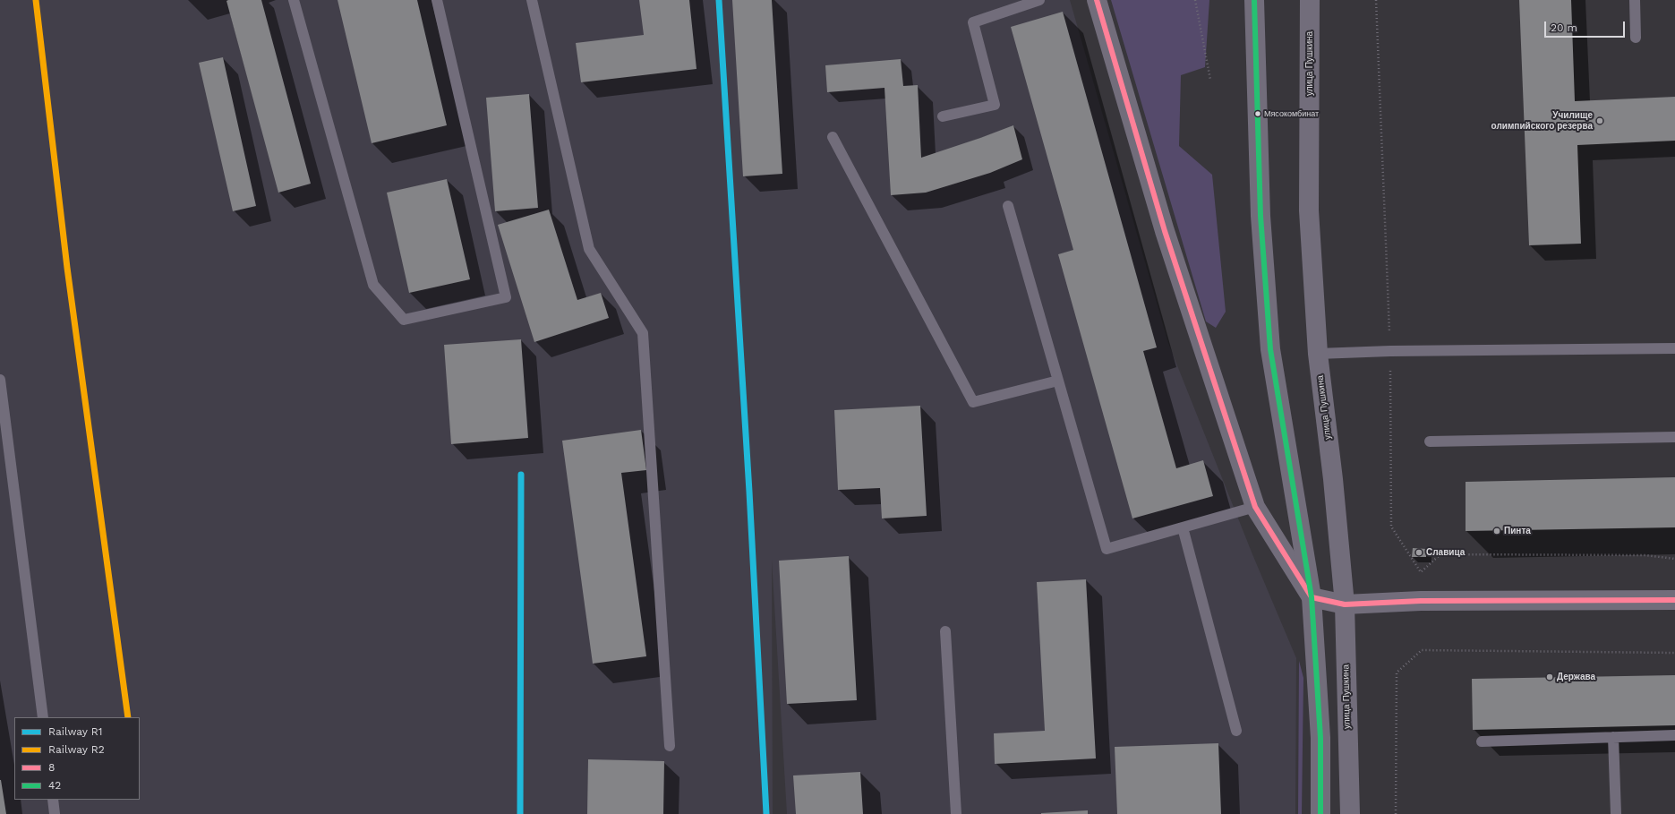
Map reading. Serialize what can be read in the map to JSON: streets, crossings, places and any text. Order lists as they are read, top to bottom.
{
  "streets": {
    "main road": ["улица Пушкина"]
  },
  "places": [
    "Мясокомбинат",
    "Училище олимпийского резерва",
    "Пинта",
    "Славица",
    "Держава"
  ],
  "lines": [
    "rail line R1",
    "rail line R2",
    "transit line 8",
    "transit line 42"
  ],
  "legend": [
    "Railway R1",
    "Railway R2",
    "8",
    "42"
  ],
  "scale_bar": "20 m"
}
